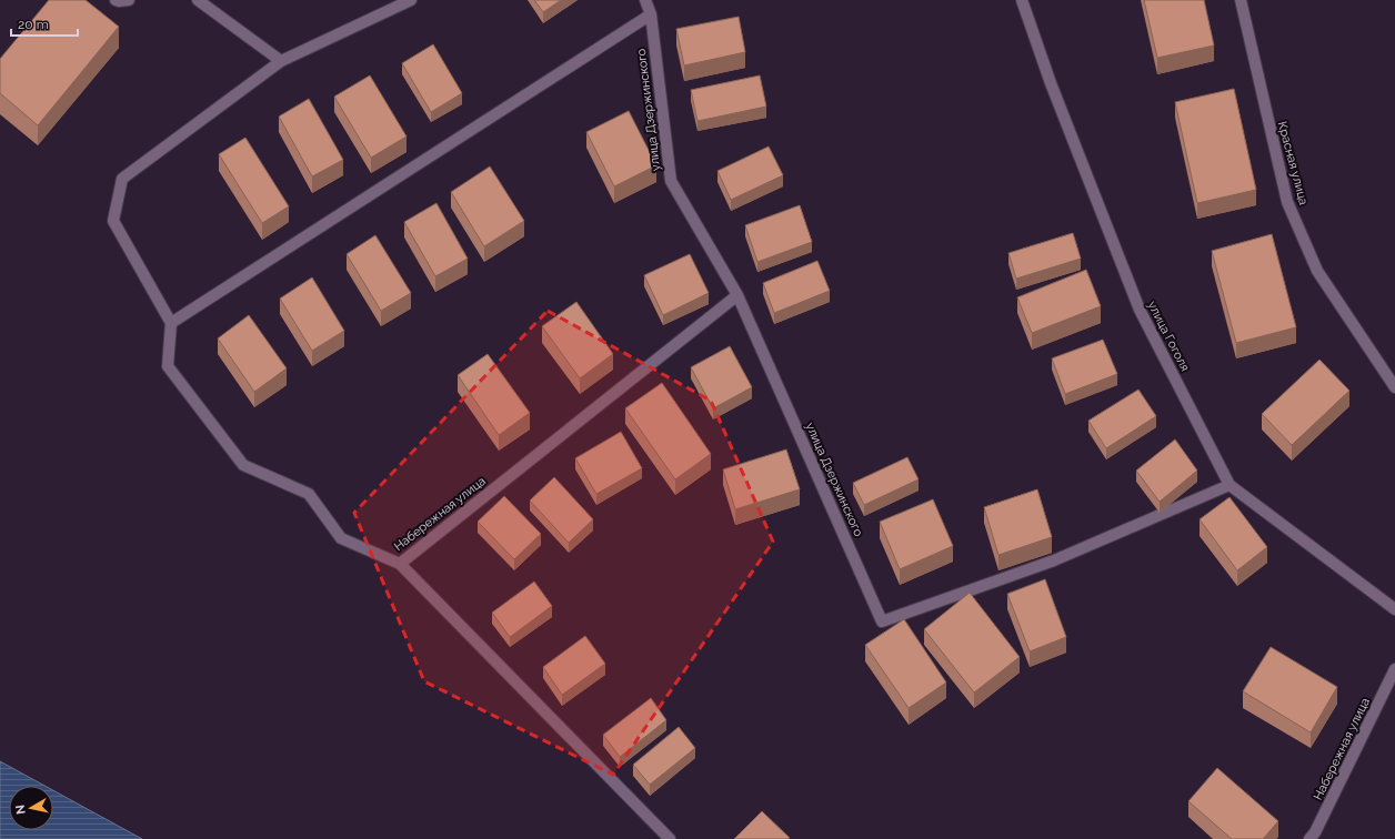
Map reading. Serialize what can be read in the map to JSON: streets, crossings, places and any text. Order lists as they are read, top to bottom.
{
  "streets": {
    "street": [
      "улица Дзержинского",
      "Красная улица",
      "улица Гоголя",
      "Набережная улица"
    ]
  },
  "crossings": [
    ["улица Дзержинского", "улица Гоголя"],
    ["улица Дзержинского", "Набережная улица"]
  ],
  "scale_bar": "20 m",
  "north": "left"
}
